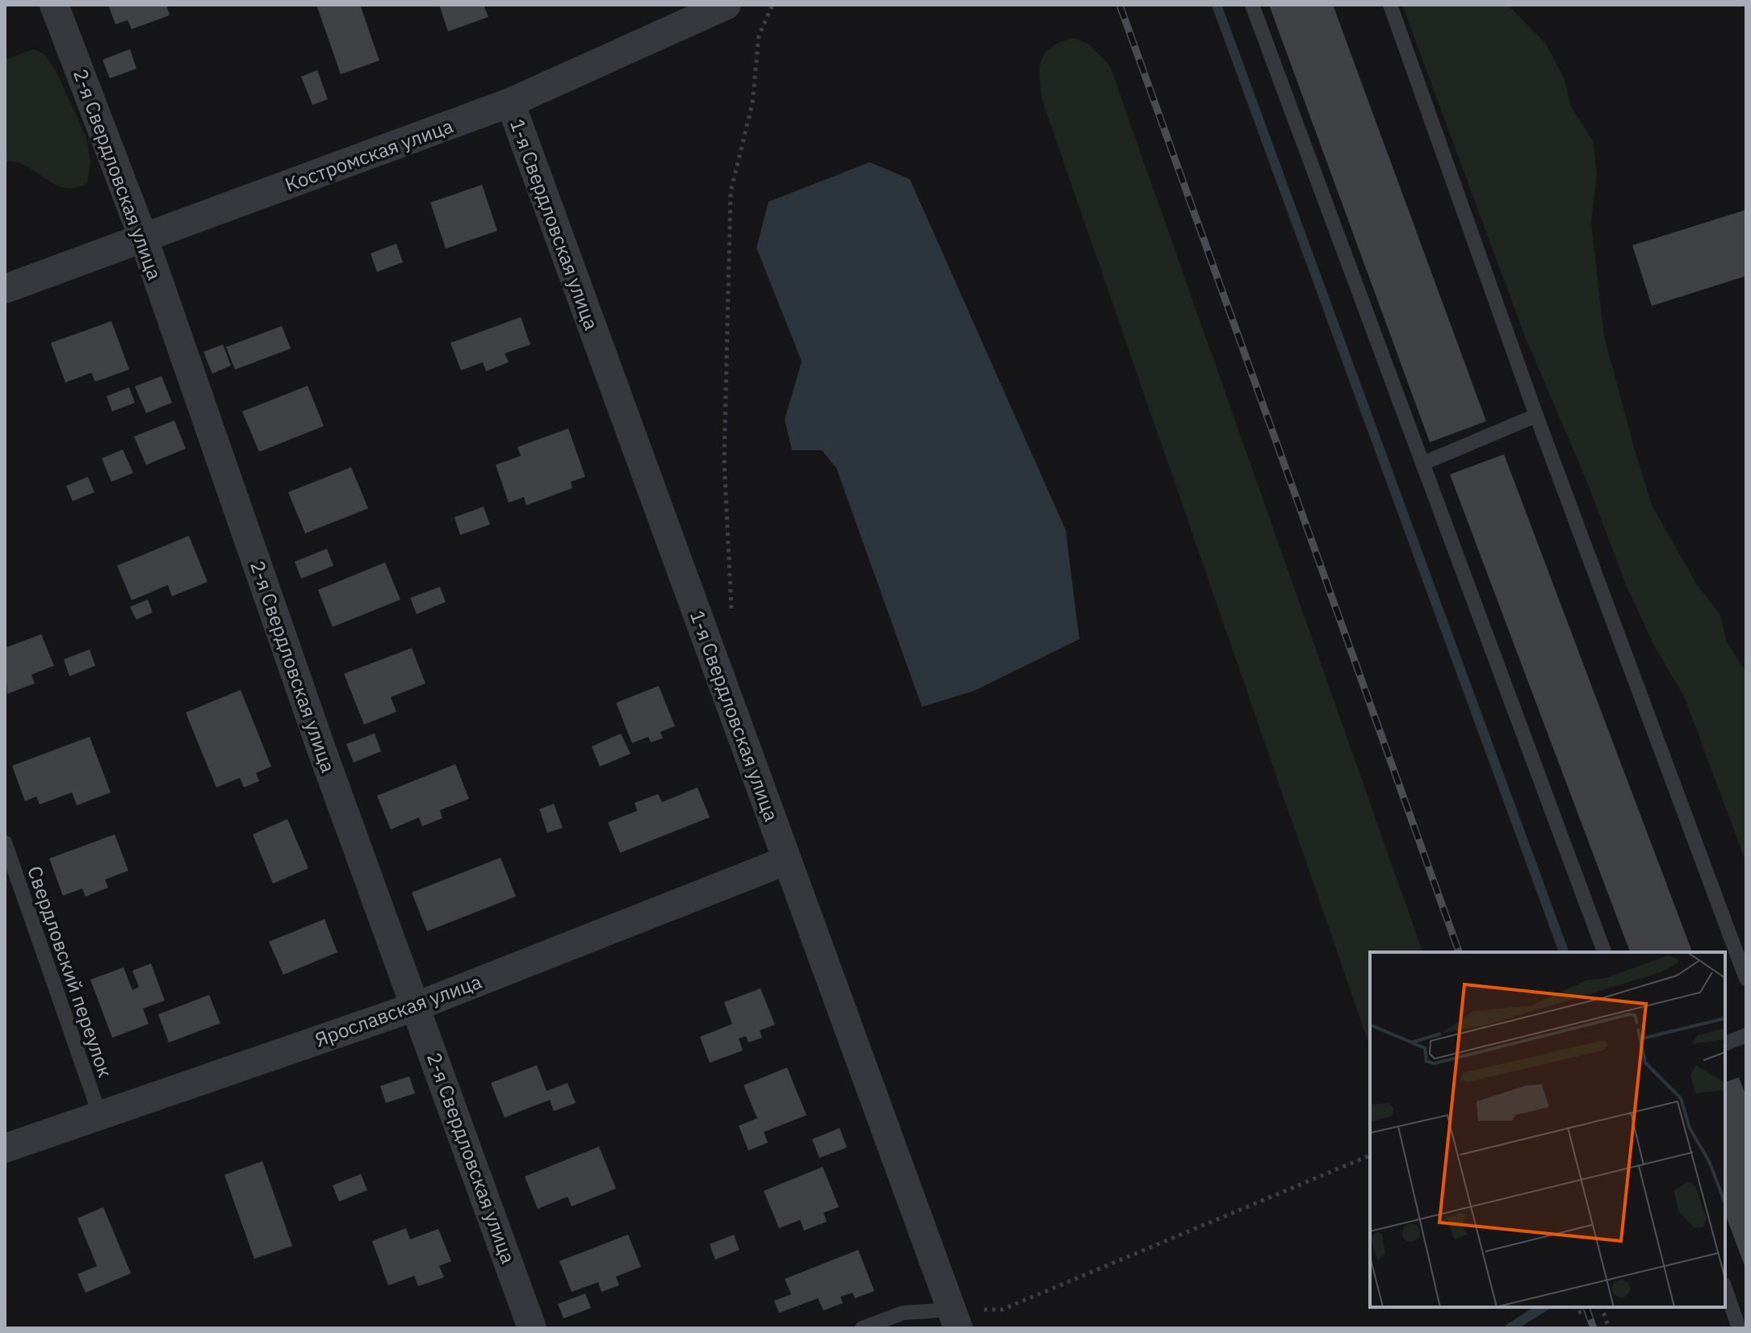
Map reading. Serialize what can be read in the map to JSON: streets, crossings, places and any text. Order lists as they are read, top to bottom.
{
  "streets": {
    "street": [
      "Костромская улица",
      "2-я Свердловская улица",
      "1-я Свердловская улица",
      "Ярославская улица"
    ],
    "lane": ["Свердловский переулок"]
  },
  "crossings": [
    ["Костромская улица", "2-я Свердловская улица"],
    ["Костромская улица", "1-я Свердловская улица"],
    ["2-я Свердловская улица", "Ярославская улица"],
    ["1-я Свердловская улица", "Ярославская улица"],
    ["Свердловский переулок", "Ярославская улица"]
  ]
}
